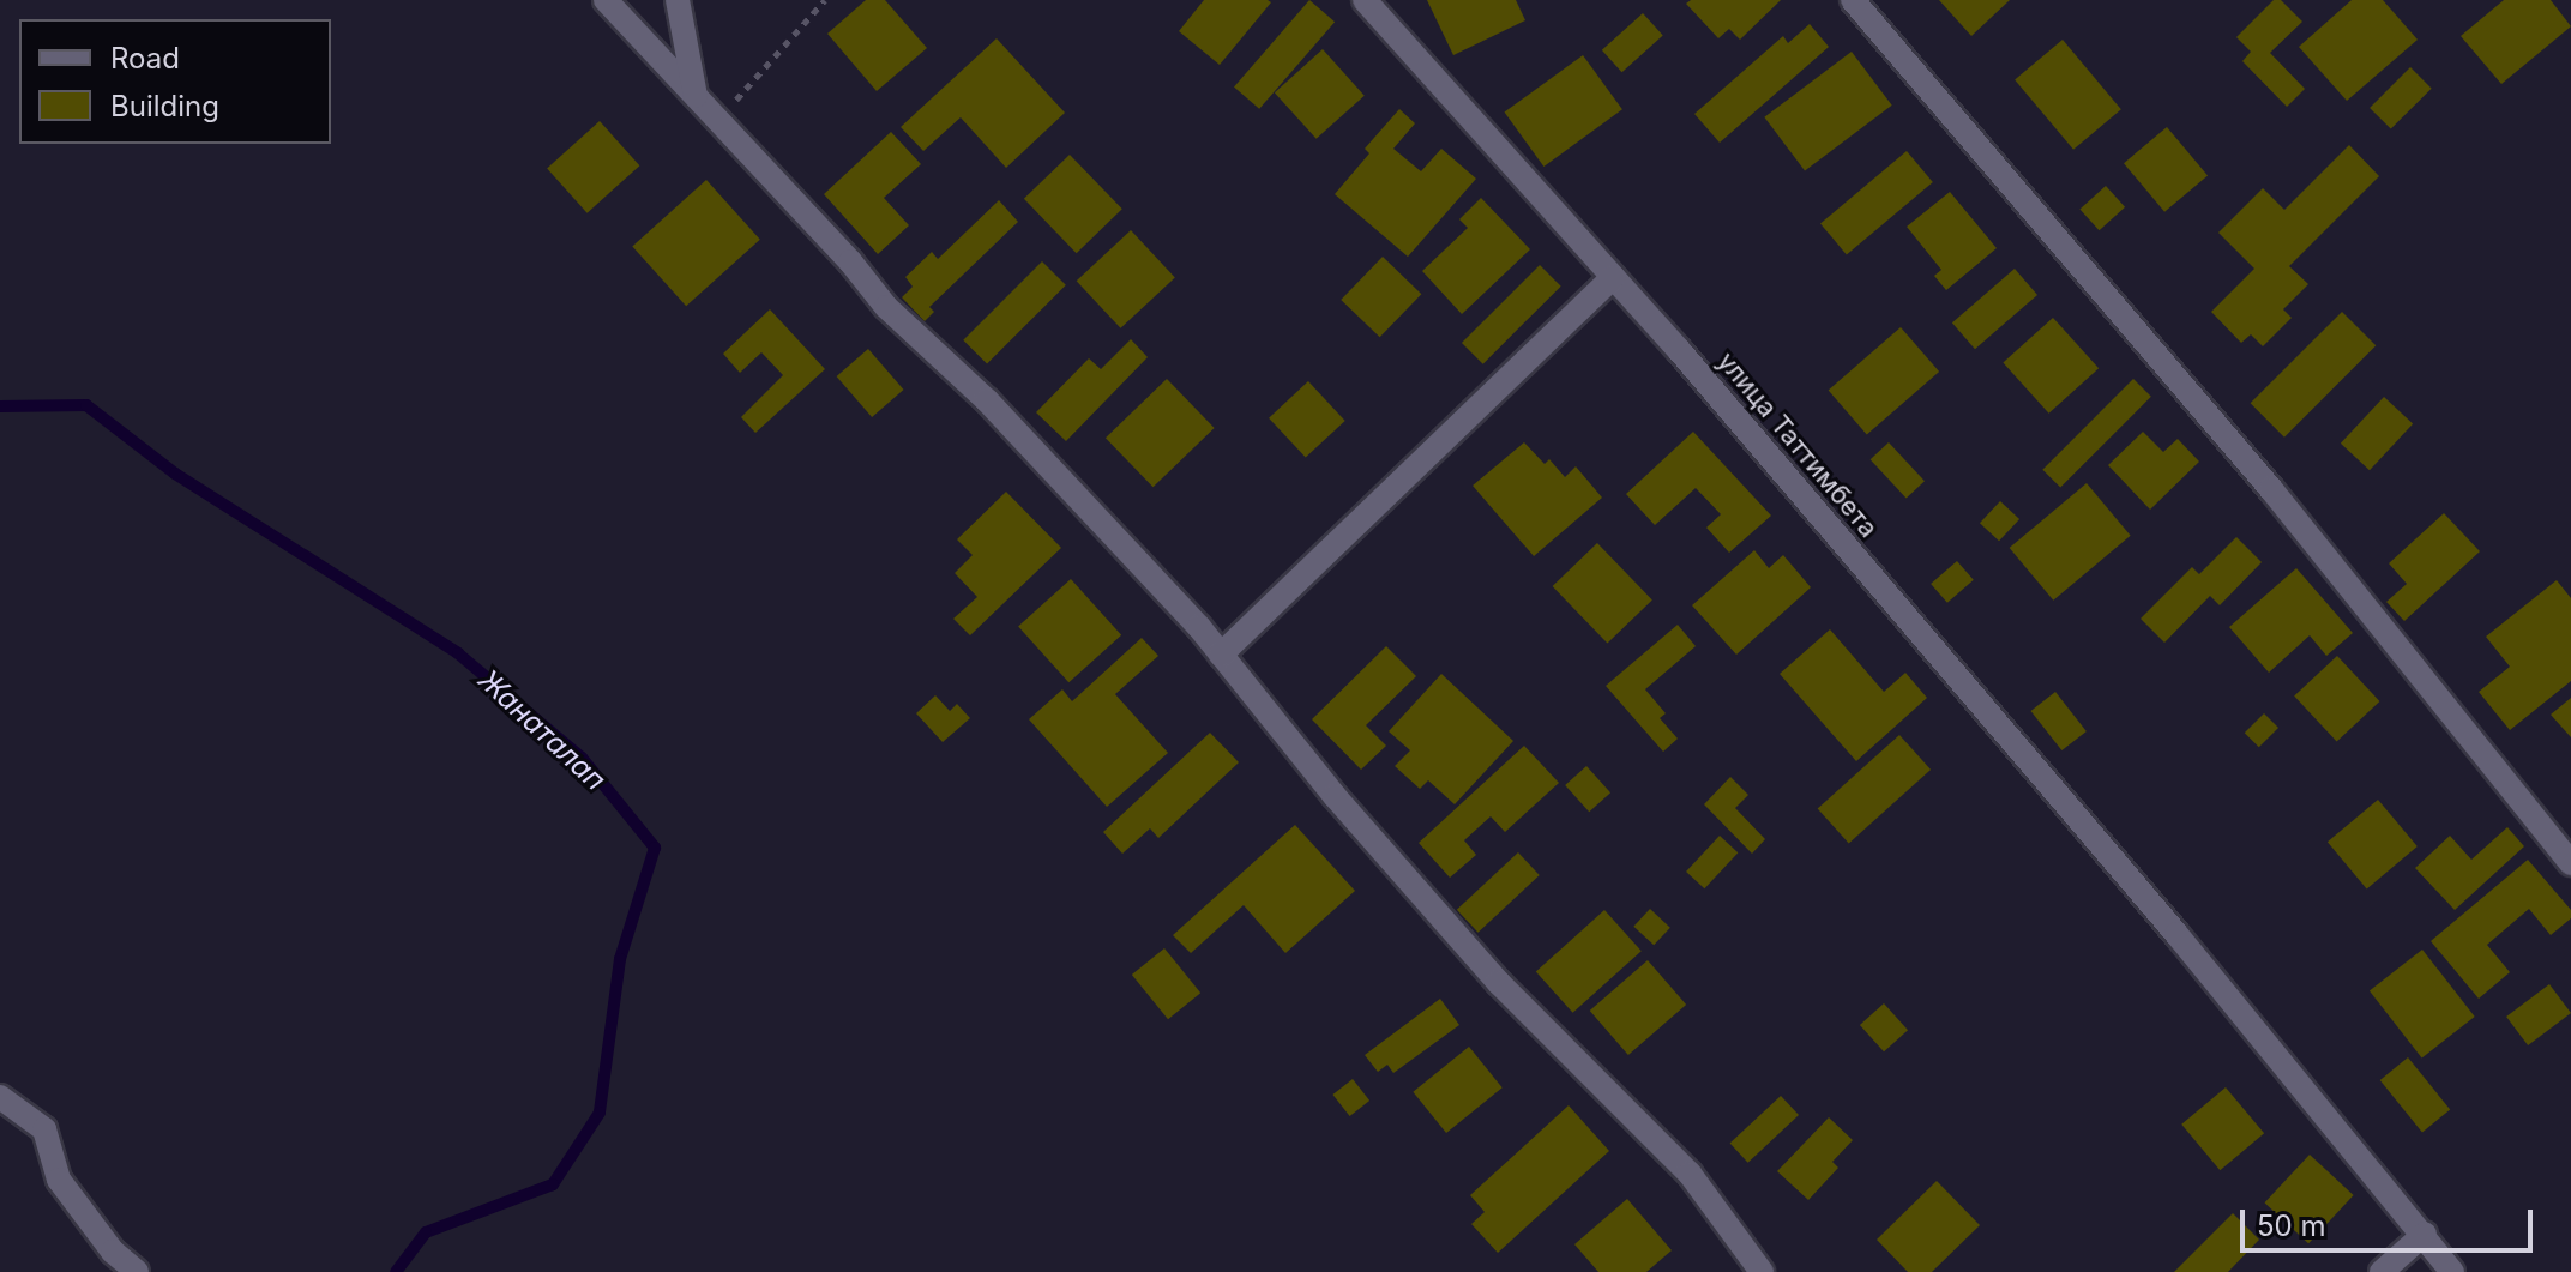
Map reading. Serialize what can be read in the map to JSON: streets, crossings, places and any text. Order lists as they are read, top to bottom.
{
  "streets": {
    "street": ["улица Таттимбета"]
  },
  "water": ["Жанаталап"],
  "legend": ["Road", "Building"],
  "scale_bar": "50 m"
}
